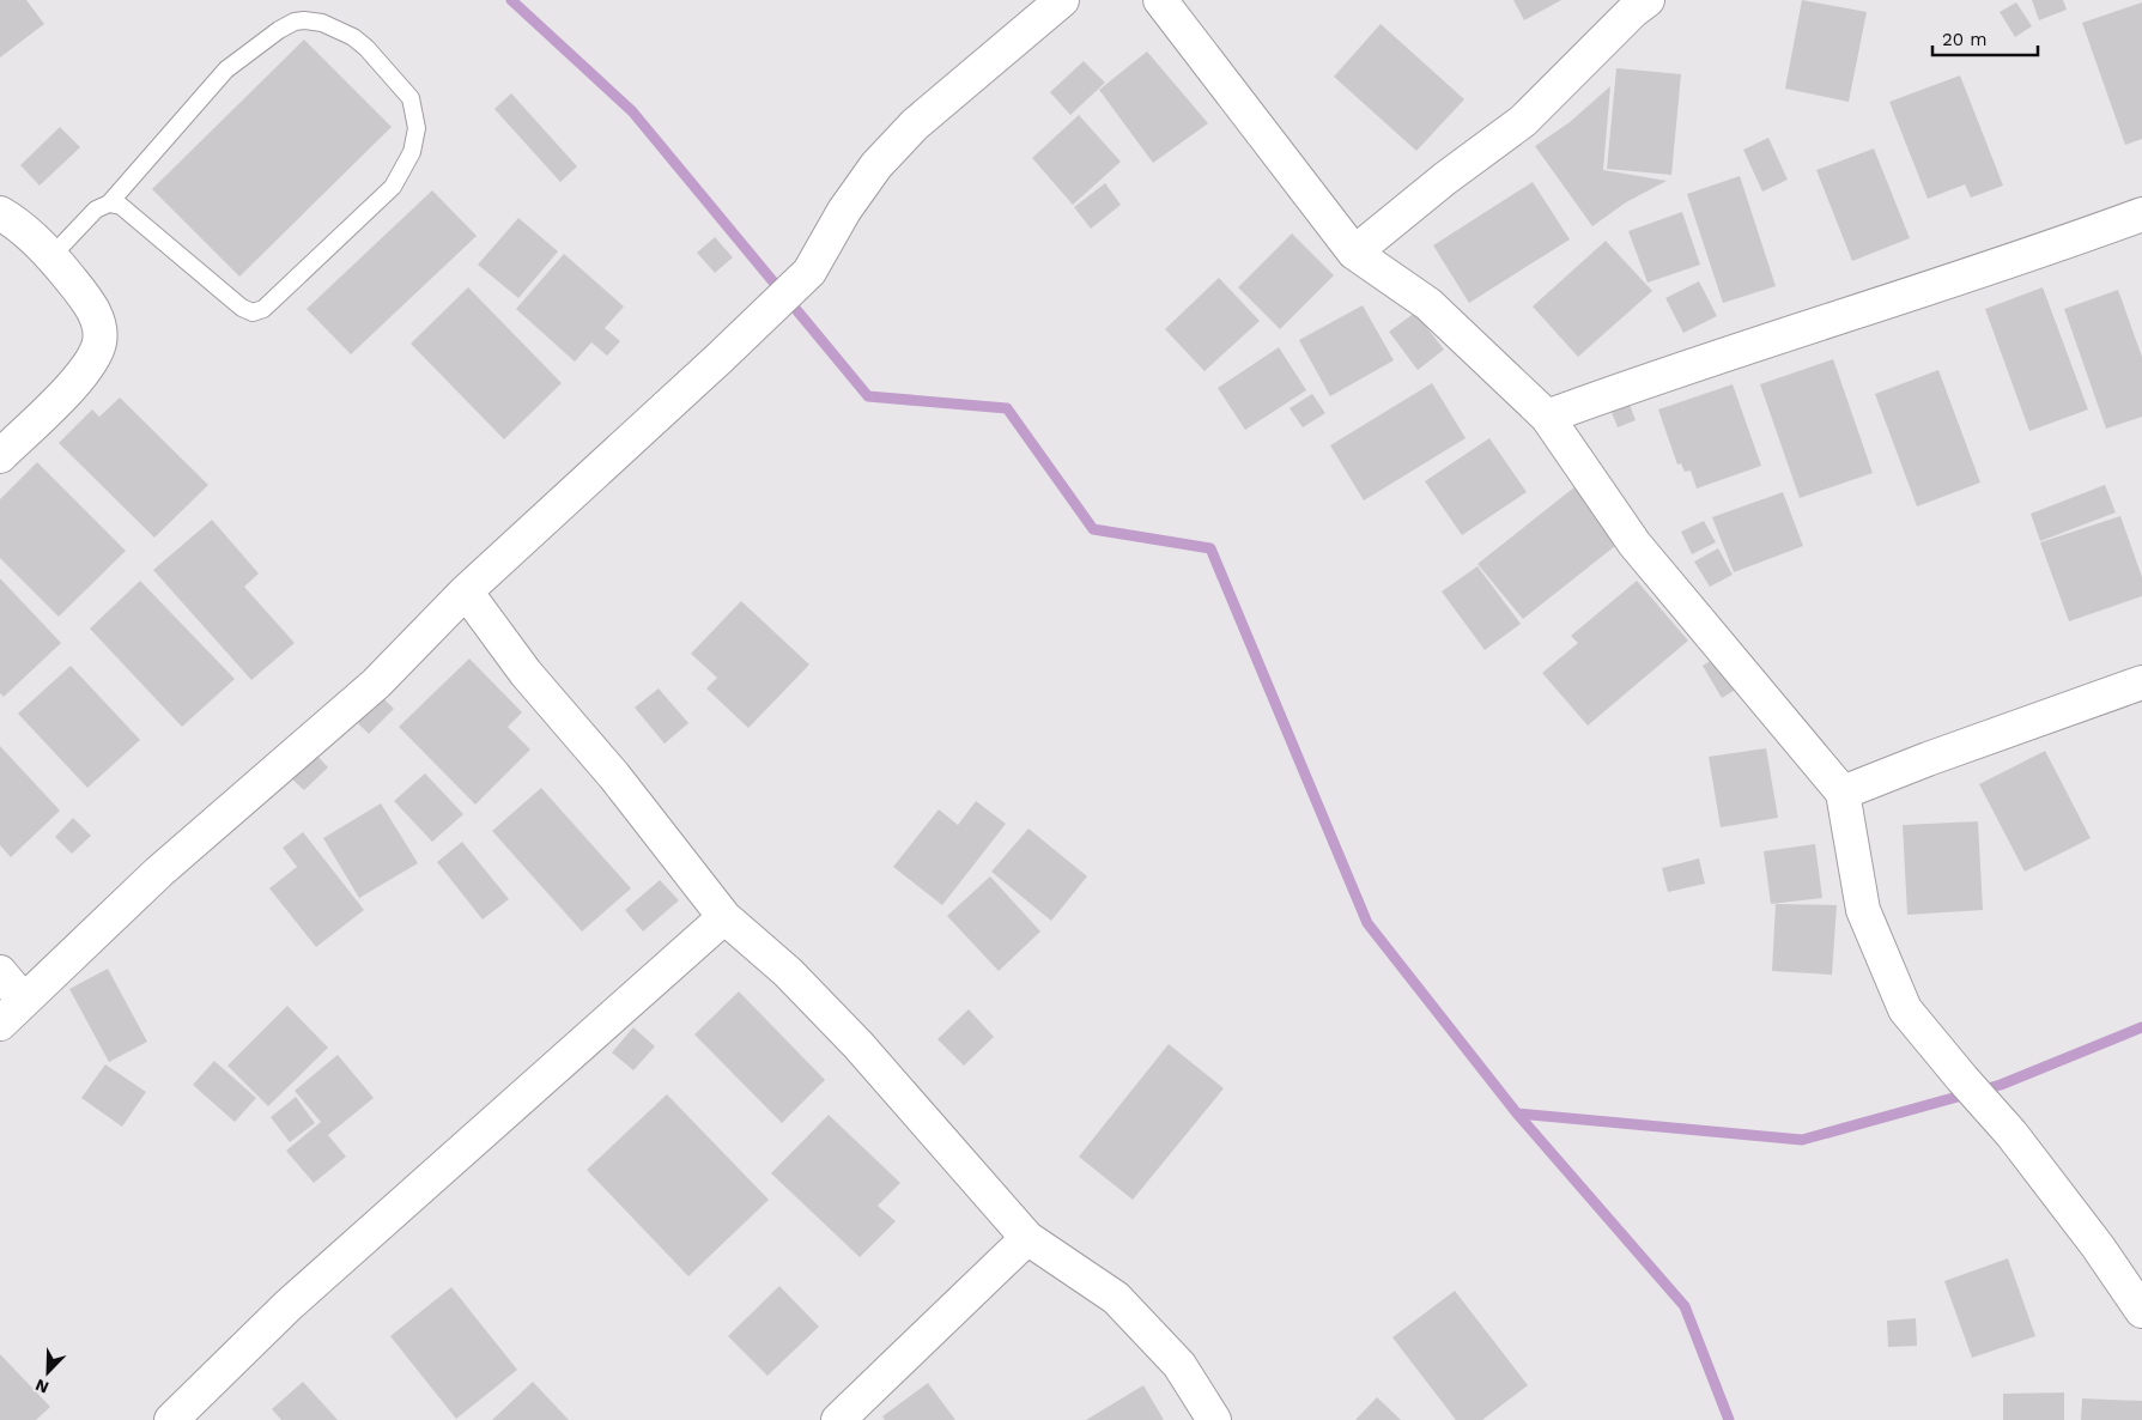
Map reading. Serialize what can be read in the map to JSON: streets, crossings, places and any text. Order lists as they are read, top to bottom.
{
  "scale_bar": "20 m",
  "north": "bottom left"
}
